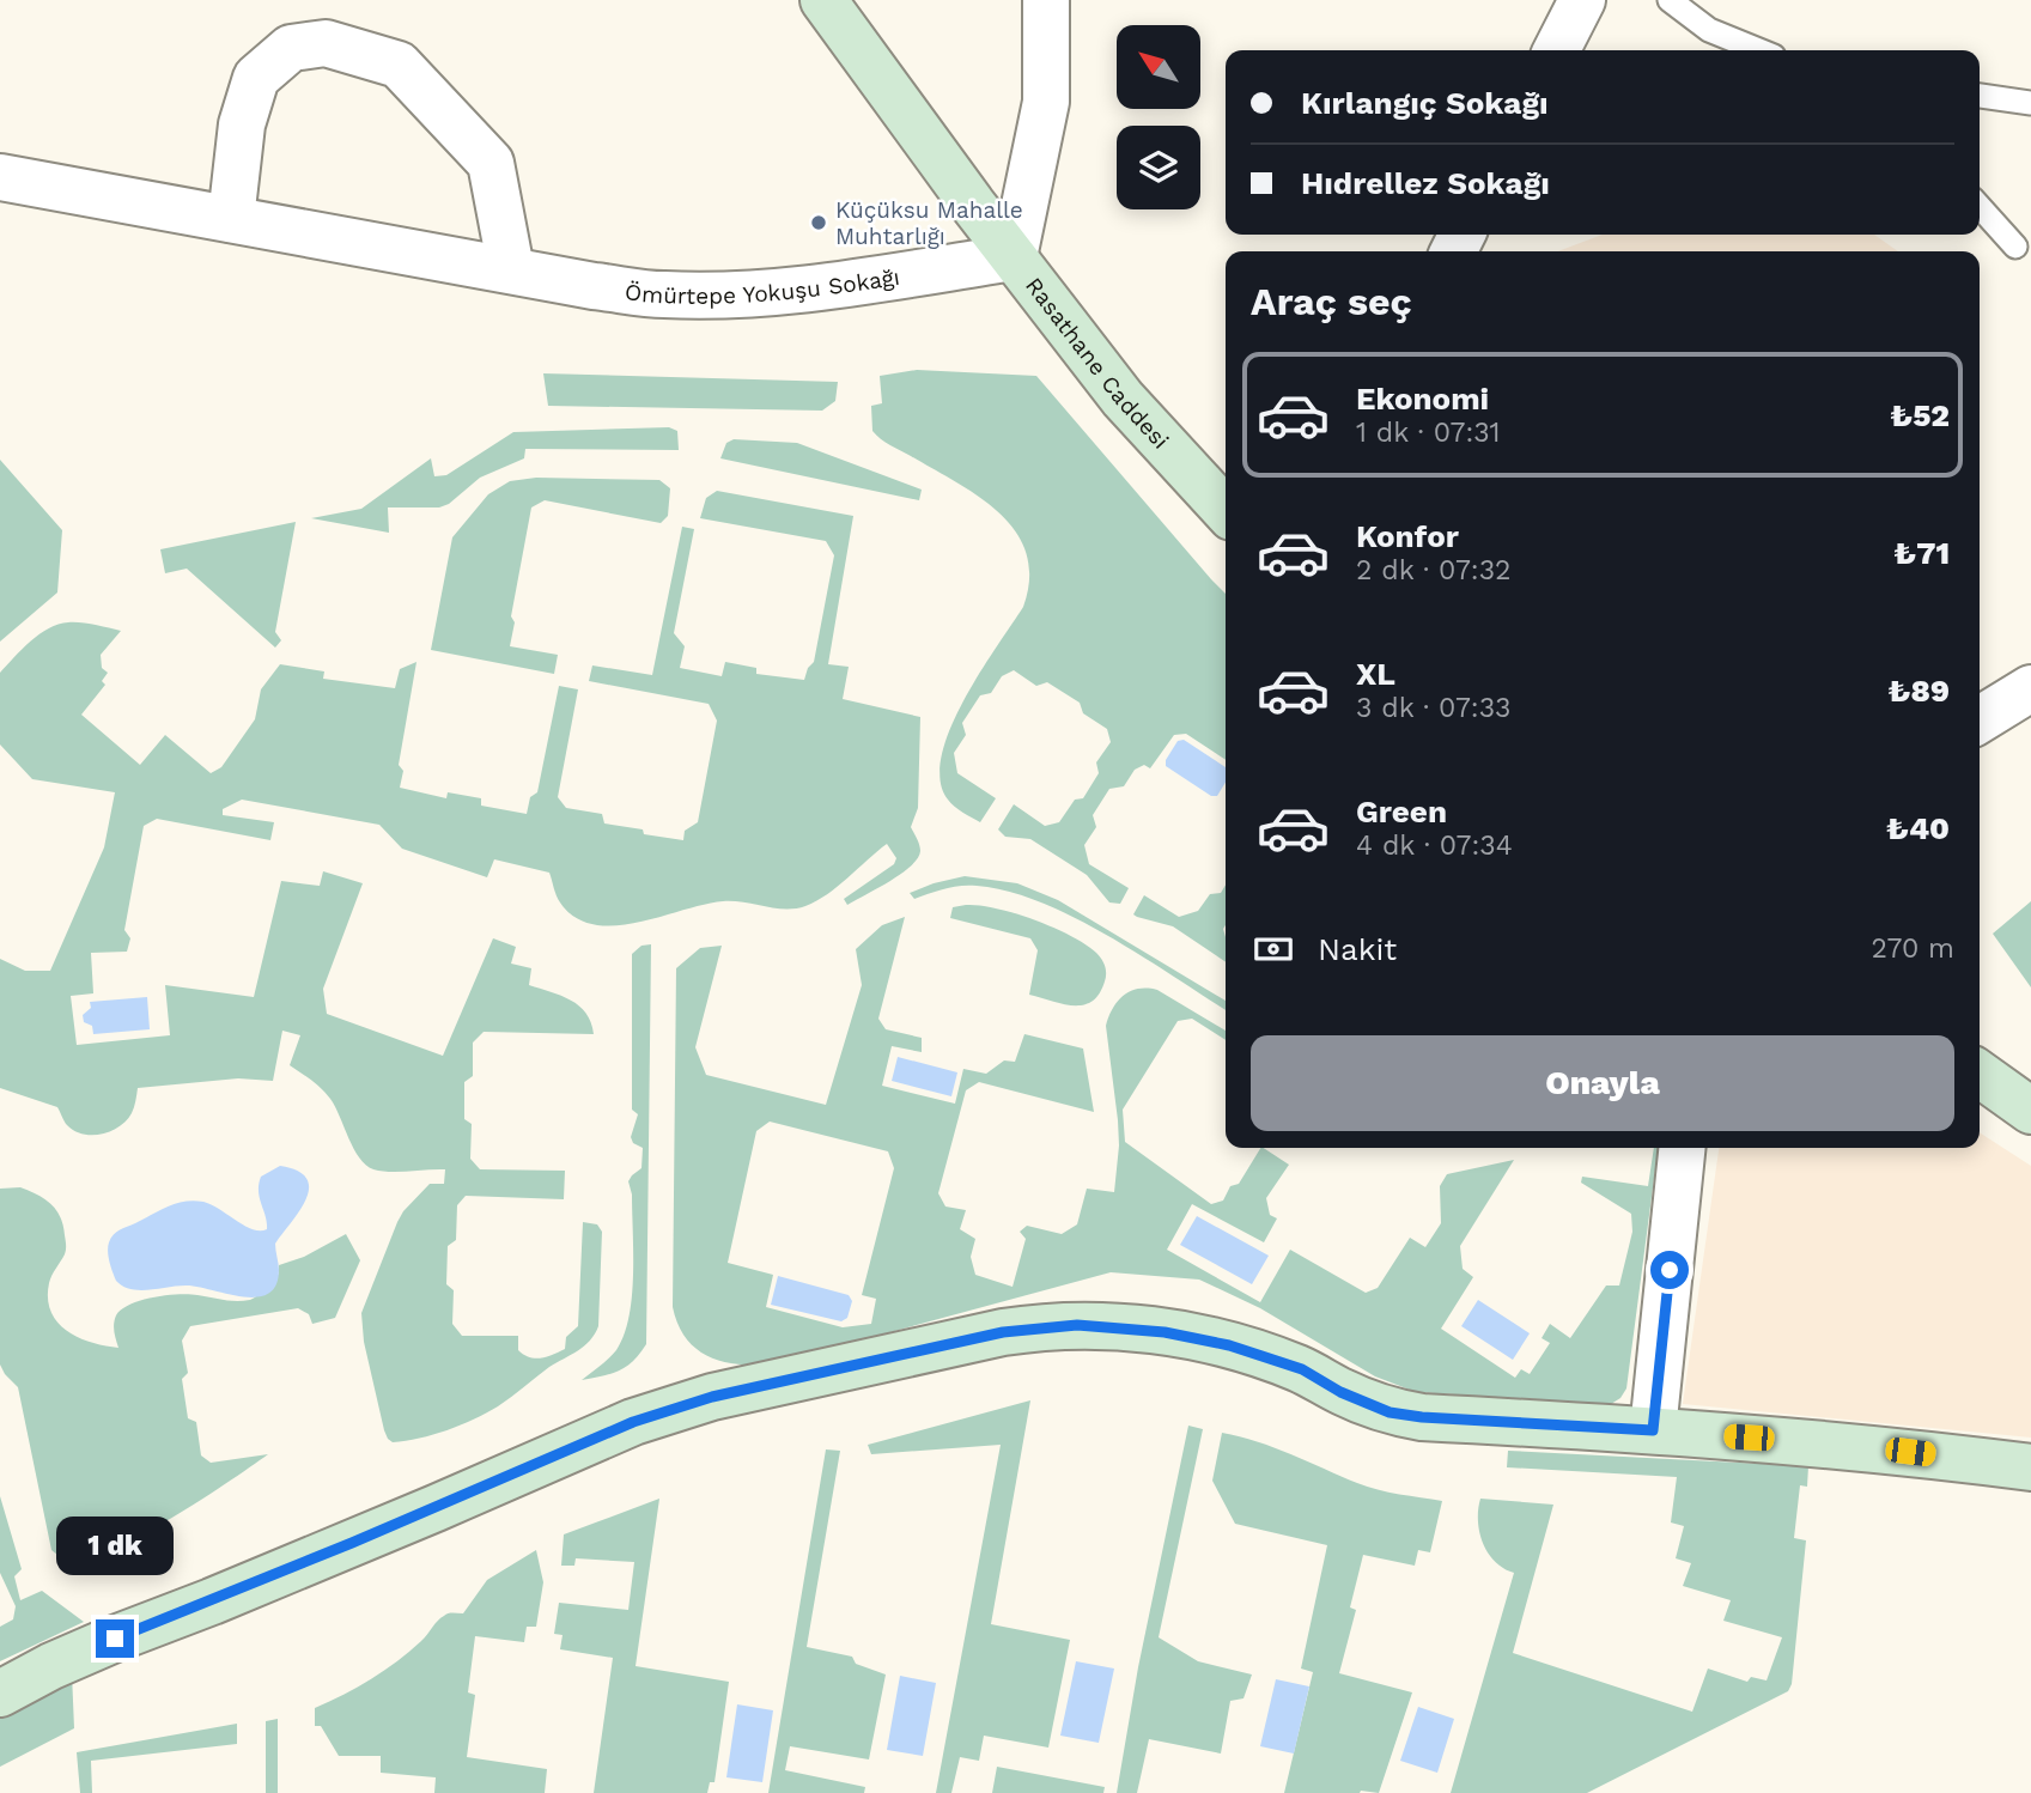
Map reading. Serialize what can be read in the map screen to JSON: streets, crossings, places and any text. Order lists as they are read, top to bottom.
{
  "streets": {
    "street": ["Ömürtepe Yokuşu Sokağı", "Rasathane Caddesi"]
  },
  "crossings": [
    ["Ömürtepe Yokuşu Sokağı", "Rasathane Caddesi"]
  ],
  "places": ["Küçüksu Mahalle Muhtarlığı"],
  "north": "top left",
  "page": {
    "banner": ["Kırlangıç Sokağı", "Hıdrellez Sokağı"],
    "heading": "Araç seç",
    "list": [
      {
        "name": "Ekonomi",
        "note": "1 dk · 07:31",
        "value": "₺52"
      },
      {
        "name": "Konfor",
        "note": "2 dk · 07:32",
        "value": "₺71"
      },
      {
        "name": "XL",
        "note": "3 dk · 07:33",
        "value": "₺89"
      },
      {
        "name": "Green",
        "note": "4 dk · 07:34",
        "value": "₺40"
      }
    ],
    "pay": ["Nakit", "270 m"],
    "buttons": "Onayla",
    "bubble": "1 dk"
  }
}
